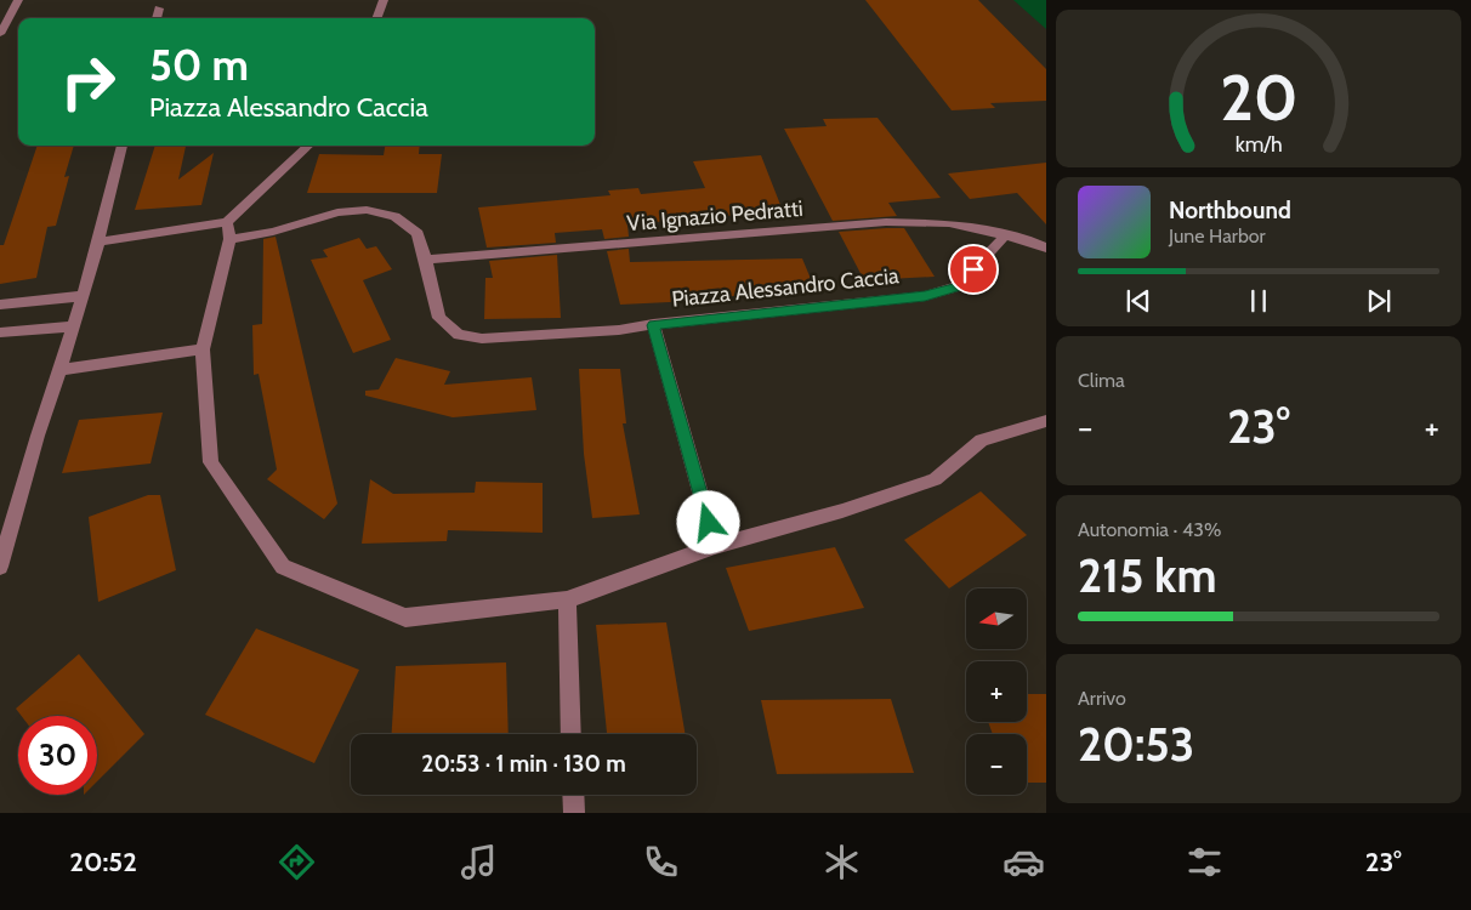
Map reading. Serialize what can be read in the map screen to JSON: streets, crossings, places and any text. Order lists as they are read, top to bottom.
{
  "streets": {
    "street": ["Via Ignazio Pedratti", "Piazza Alessandro Caccia"]
  },
  "crossings": [
    ["Via Ignazio Pedratti", "Piazza Alessandro Caccia"]
  ],
  "north": "left",
  "page": {
    "turn": ["50 m", "Piazza Alessandro Caccia"],
    "song": ["Northbound", "June Harbor"],
    "tile": [
      "Clima",
      ["Autonomia · 43%", "215 km"],
      ["Arrivo", "20:53"]
    ],
    "heat": ["−", "23°", "+"],
    "map_buttons": ["+", "−"],
    "limit": "30",
    "trip": "20:53 · 1 min · 130 m",
    "tabs": ["20:52", "23°"],
    "gauge": ["20", "km/h"]
  }
}
